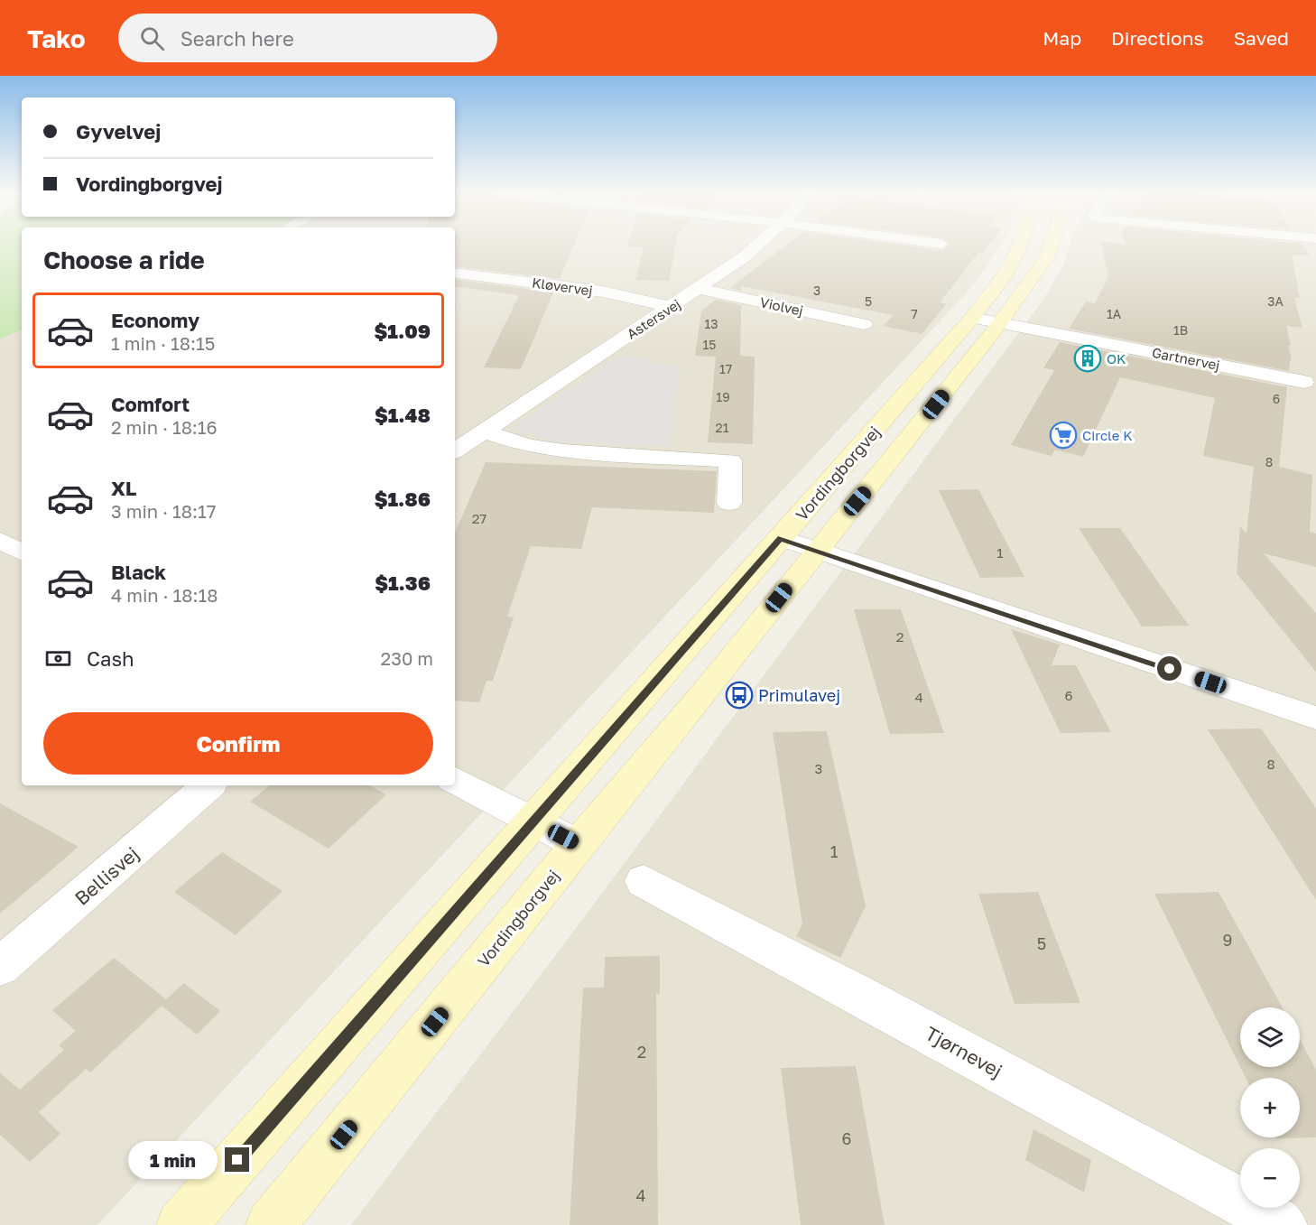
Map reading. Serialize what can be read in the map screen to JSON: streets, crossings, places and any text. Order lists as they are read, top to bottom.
{
  "streets": {
    "main road": ["Vordingborgvej"],
    "street": [
      "Kløvervej",
      "Violvej",
      "Astersvej",
      "Gartnervej",
      "Bellisvej",
      "Tjørnevej"
    ]
  },
  "crossings": [
    ["Kløvervej", "Astersvej"],
    ["Violvej", "Astersvej"],
    ["Gartnervej", "Vordingborgvej"]
  ],
  "places": {
    "building": ["OK"],
    "supermarket": ["Circle K"],
    "bus stop": ["Primulavej"]
  },
  "house_numbers": [
    "3",
    "5",
    "3A",
    "7",
    "1A",
    "13",
    "1B",
    "15",
    "17",
    "19",
    "6",
    "21",
    "8",
    "27",
    "1",
    "2",
    "6",
    "4",
    "8",
    "3",
    "1",
    "9",
    "5",
    "2",
    "6",
    "4"
  ],
  "page": {
    "header": "Tako",
    "search": "Search here",
    "nav": ["Map", "Directions", "Saved"],
    "banner": ["Gyvelvej", "Vordingborgvej"],
    "heading": "Choose a ride",
    "list": [
      {
        "name": "Economy",
        "note": "1 min · 18:15",
        "value": "$1.09"
      },
      {
        "name": "Comfort",
        "note": "2 min · 18:16",
        "value": "$1.48"
      },
      {
        "name": "XL",
        "note": "3 min · 18:17",
        "value": "$1.86"
      },
      {
        "name": "Black",
        "note": "4 min · 18:18",
        "value": "$1.36"
      }
    ],
    "pay": ["Cash", "230 m"],
    "buttons": "Confirm",
    "map_buttons": ["+", "−"],
    "bubble": "1 min"
  }
}
